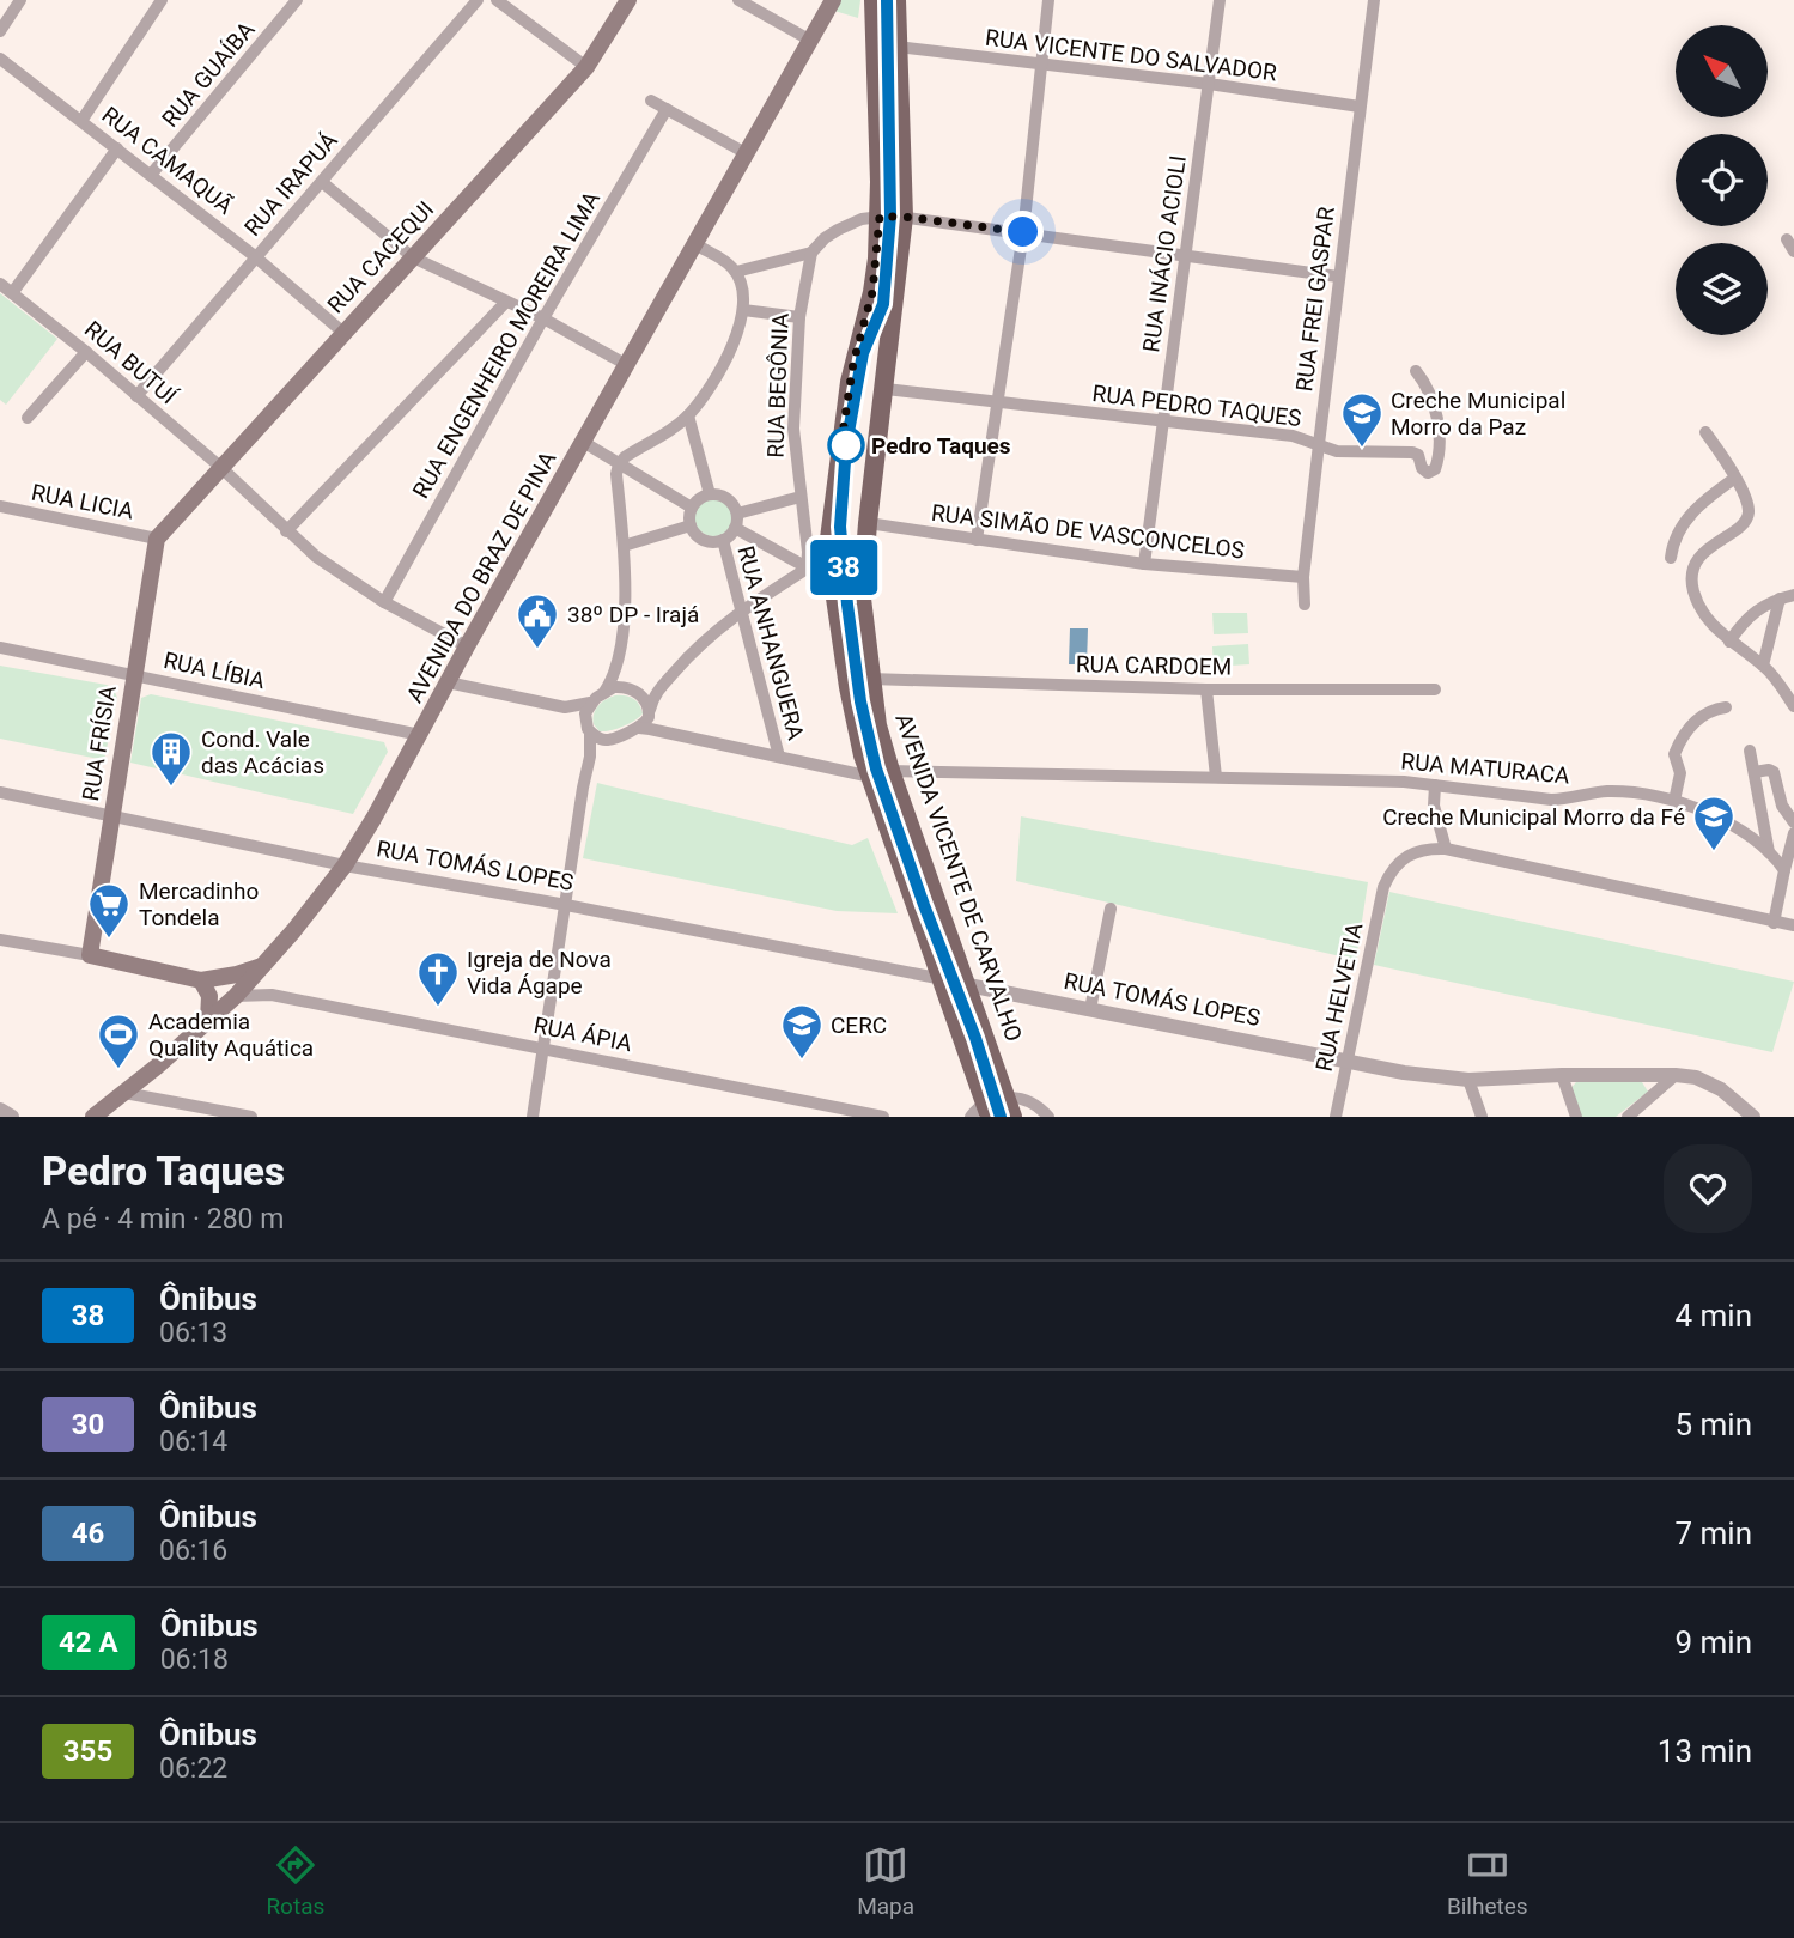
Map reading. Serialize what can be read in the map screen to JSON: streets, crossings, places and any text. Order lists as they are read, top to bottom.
{
  "streets": {
    "main road": [
      "RUA CACEQUI",
      "AVENIDA DO BRAZ DE PINA",
      "RUA FRÍSIA",
      "AVENIDA VICENTE DE CARVALHO"
    ],
    "street": [
      "RUA VICENTE DO SALVADOR",
      "RUA GUAÍBA",
      "RUA CAMAQUÃ",
      "RUA IRAPUÁ",
      "RUA INÁCIO ACIOLI",
      "RUA FREI GASPAR",
      "RUA ENGENHEIRO MOREIRA LIMA",
      "RUA BUTUÍ",
      "RUA BEGÔNIA",
      "RUA PEDRO TAQUES",
      "RUA LICIA",
      "RUA SIMÃO DE VASCONCELOS",
      "RUA ANHANGUERA",
      "RUA CARDOEM",
      "RUA LÍBIA",
      "RUA MATURACA",
      "RUA TOMÁS LOPES",
      "RUA HELVETIA",
      "RUA ÁPIA"
    ]
  },
  "crossings": [
    ["RUA VICENTE DO SALVADOR", "RUA INÁCIO ACIOLI"],
    ["RUA VICENTE DO SALVADOR", "RUA FREI GASPAR"],
    ["RUA VICENTE DO SALVADOR", "AVENIDA VICENTE DE CARVALHO"],
    ["RUA GUAÍBA", "RUA CAMAQUÃ"],
    ["RUA CAMAQUÃ", "RUA IRAPUÁ"],
    ["RUA CAMAQUÃ", "RUA CACEQUI"],
    ["RUA IRAPUÁ", "RUA BUTUÍ"],
    ["RUA INÁCIO ACIOLI", "RUA PEDRO TAQUES"],
    ["RUA INÁCIO ACIOLI", "RUA SIMÃO DE VASCONCELOS"],
    ["RUA CACEQUI", "RUA BUTUÍ"],
    ["RUA CACEQUI", "RUA LICIA"],
    ["RUA CACEQUI", "RUA FRÍSIA"],
    ["RUA FREI GASPAR", "RUA PEDRO TAQUES"],
    ["RUA FREI GASPAR", "RUA SIMÃO DE VASCONCELOS"],
    ["RUA ENGENHEIRO MOREIRA LIMA", "RUA BUTUÍ"],
    ["RUA BUTUÍ", "AVENIDA DO BRAZ DE PINA"],
    ["RUA PEDRO TAQUES", "AVENIDA VICENTE DE CARVALHO"],
    ["RUA LICIA", "RUA FRÍSIA"],
    ["RUA SIMÃO DE VASCONCELOS", "AVENIDA VICENTE DE CARVALHO"],
    ["AVENIDA DO BRAZ DE PINA", "RUA LÍBIA"],
    ["AVENIDA DO BRAZ DE PINA", "RUA TOMÁS LOPES"],
    ["AVENIDA DO BRAZ DE PINA", "RUA ÁPIA"],
    ["RUA CARDOEM", "AVENIDA VICENTE DE CARVALHO"],
    ["RUA LÍBIA", "RUA FRÍSIA"],
    ["RUA FRÍSIA", "RUA TOMÁS LOPES"],
    ["RUA MATURACA", "AVENIDA VICENTE DE CARVALHO"],
    ["RUA TOMÁS LOPES", "AVENIDA VICENTE DE CARVALHO"],
    ["RUA TOMÁS LOPES", "RUA HELVETIA"]
  ],
  "places": {
    "other": ["Pedro Taques"],
    "school or university": ["Creche Municipal Morro da Paz", "Creche Municipal Morro da Fé", "CERC"],
    "public building": ["38º DP - Irajá"],
    "building": ["Cond. Vale das Acácias"],
    "supermarket": ["Mercadinho Tondela"],
    "church": ["Igreja de Nova Vida Ágape"],
    "sports": ["Academia Quality Aquática"]
  },
  "lines": ["bus line 38"],
  "north": "top left",
  "page": {
    "on_map": "38",
    "heading": ["Pedro Taques", "A pé · 4 min · 280 m"],
    "list": [
      {
        "mark": "38",
        "name": "Ônibus",
        "note": "06:13",
        "value": "4 min"
      },
      {
        "mark": "30",
        "name": "Ônibus",
        "note": "06:14",
        "value": "5 min"
      },
      {
        "mark": "46",
        "name": "Ônibus",
        "note": "06:16",
        "value": "7 min"
      },
      {
        "mark": "42 A",
        "name": "Ônibus",
        "note": "06:18",
        "value": "9 min"
      },
      {
        "mark": "355",
        "name": "Ônibus",
        "note": "06:22",
        "value": "13 min"
      }
    ],
    "tabs": ["Rotas", "Mapa", "Bilhetes"]
  }
}
